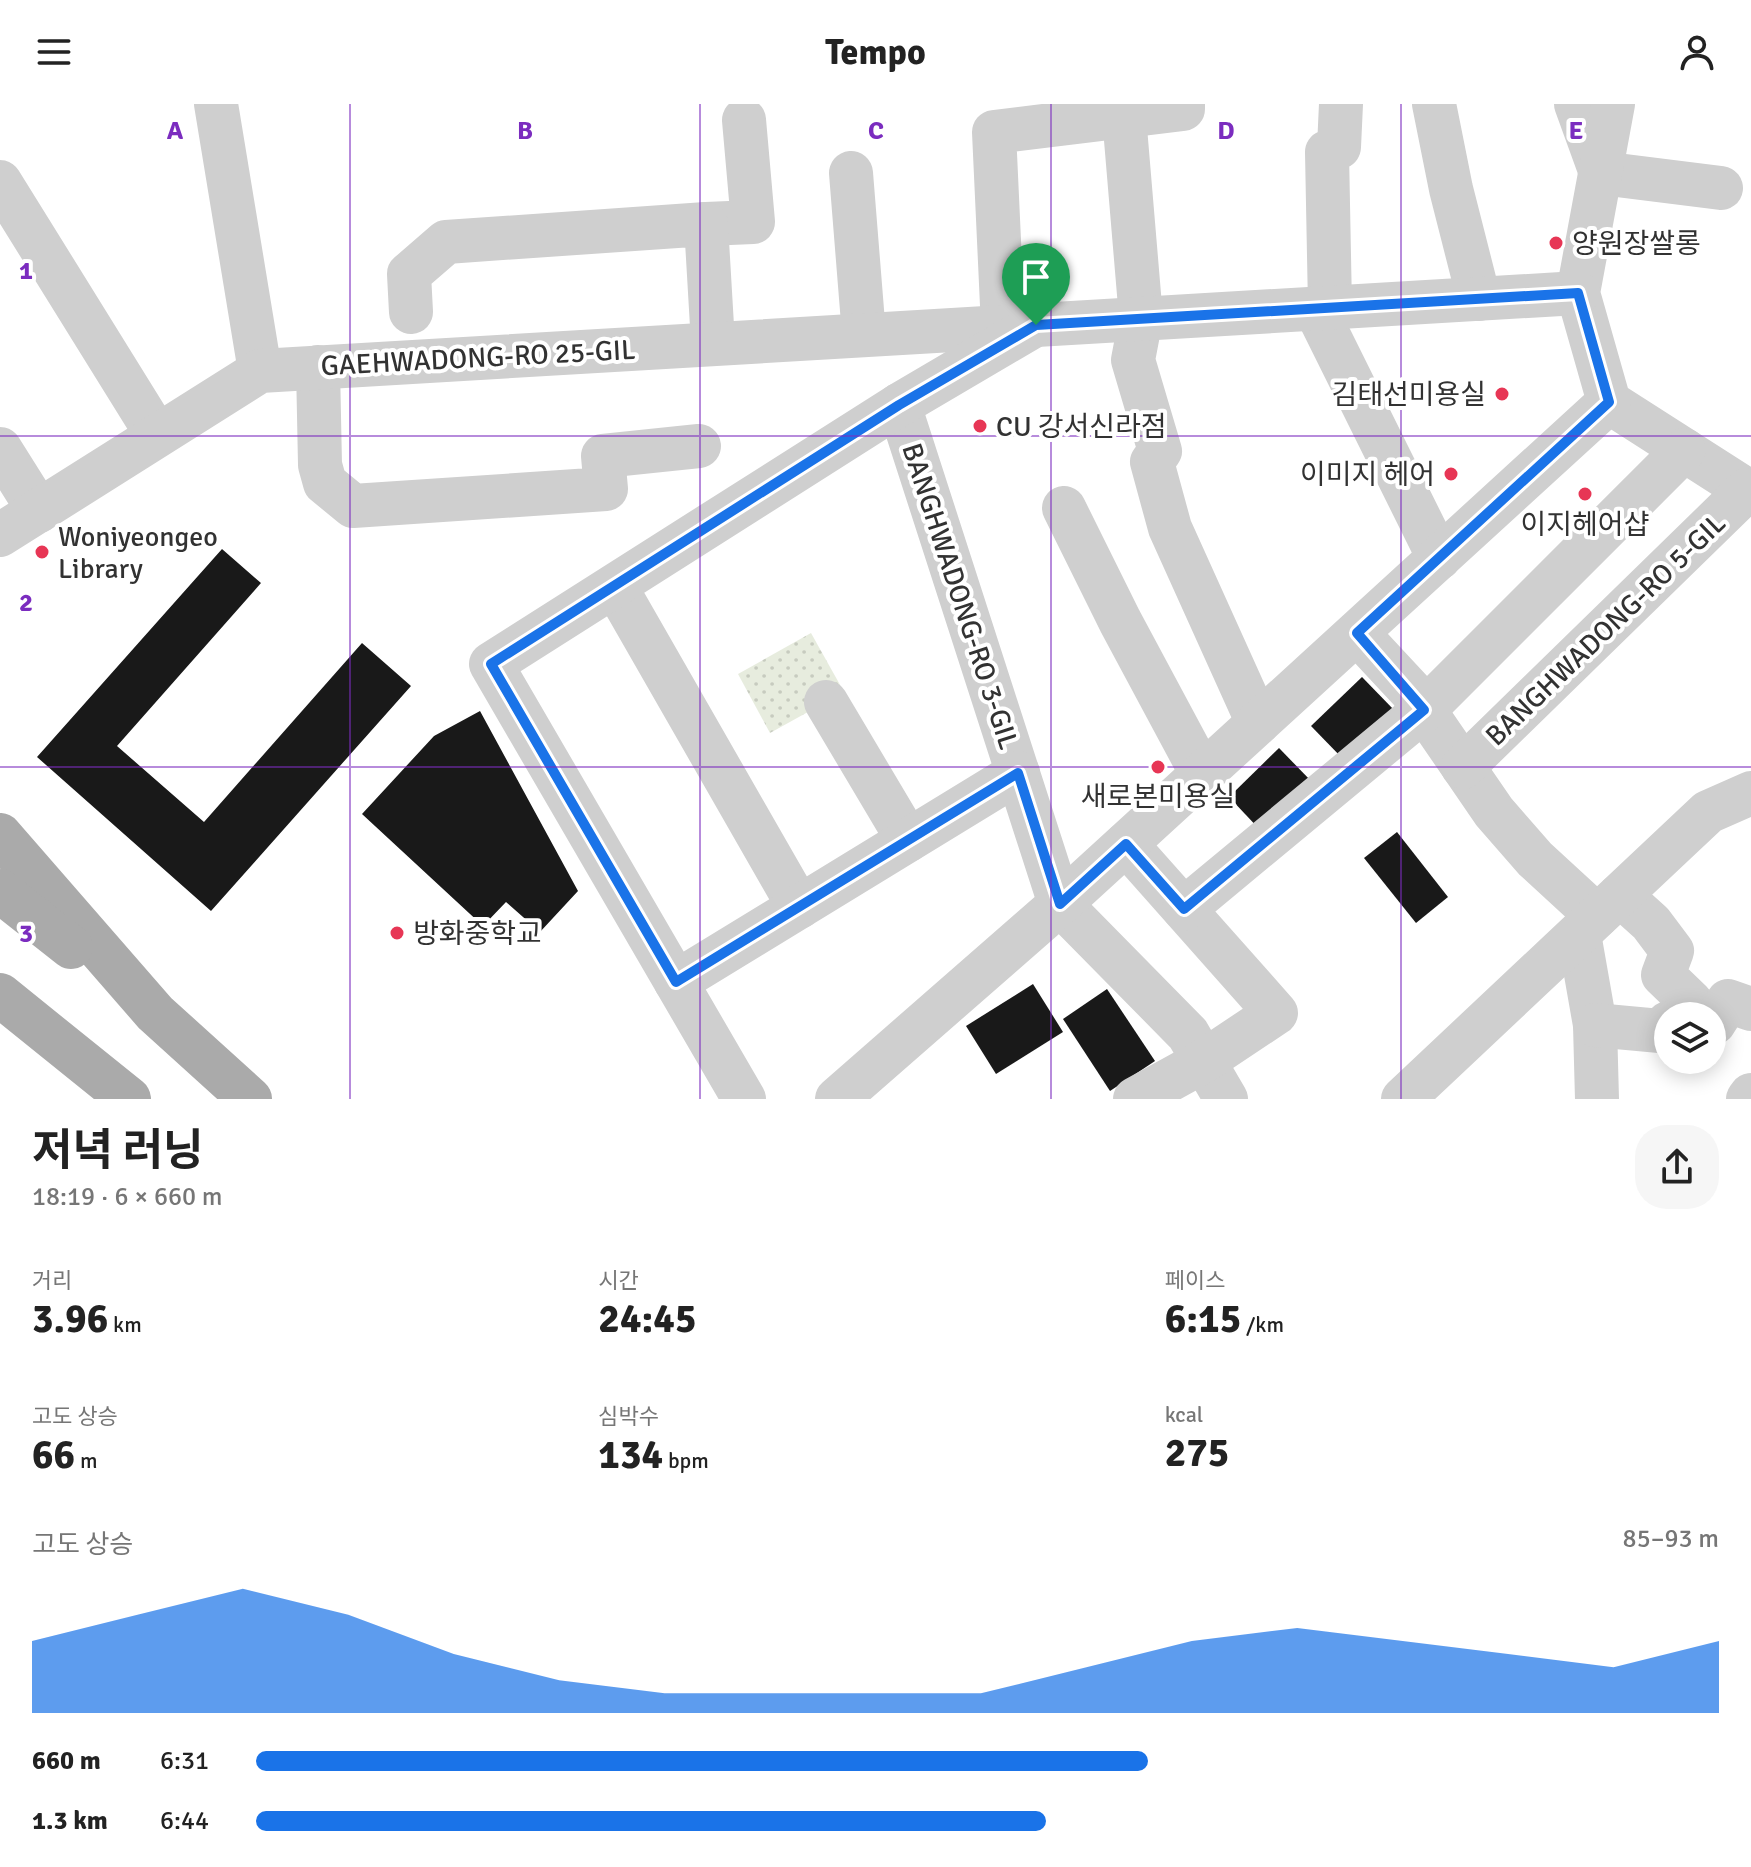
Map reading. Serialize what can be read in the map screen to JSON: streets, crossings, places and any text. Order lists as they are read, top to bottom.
{
  "streets": {
    "street": ["GAEHWADONG-RO 25-GIL", "BANGHWADONG-RO 3-GIL", "BANGHWADONG-RO 5-GIL"]
  },
  "places": [
    "양원장쌀롱",
    "김태선미용실",
    "CU 강서신라점",
    "이미지 헤어",
    "이지헤어샵",
    "Woniyeongeo Library",
    "새로본미용실",
    "방화중학교"
  ],
  "page": {
    "header": "Tempo",
    "heading": ["저녁 러닝", "18:19 · 6 × 660 m"],
    "stats": [
      ["거리", "3.96 km"],
      ["시간", "24:45"],
      ["페이스", "6:15 /km"],
      ["고도 상승", "66 m"],
      ["심박수", "134 bpm"],
      ["kcal", "275"]
    ],
    "chart": ["고도 상승", "85–93 m"],
    "list": [
      {
        "name": "660 m",
        "note": "6:31"
      },
      {
        "name": "1.3 km",
        "note": "6:44"
      }
    ]
  },
  "grid": {
    "columns": [
      "A",
      "B",
      "C",
      "D",
      "E"
    ],
    "rows": ["1", "2", "3"]
  }
}
